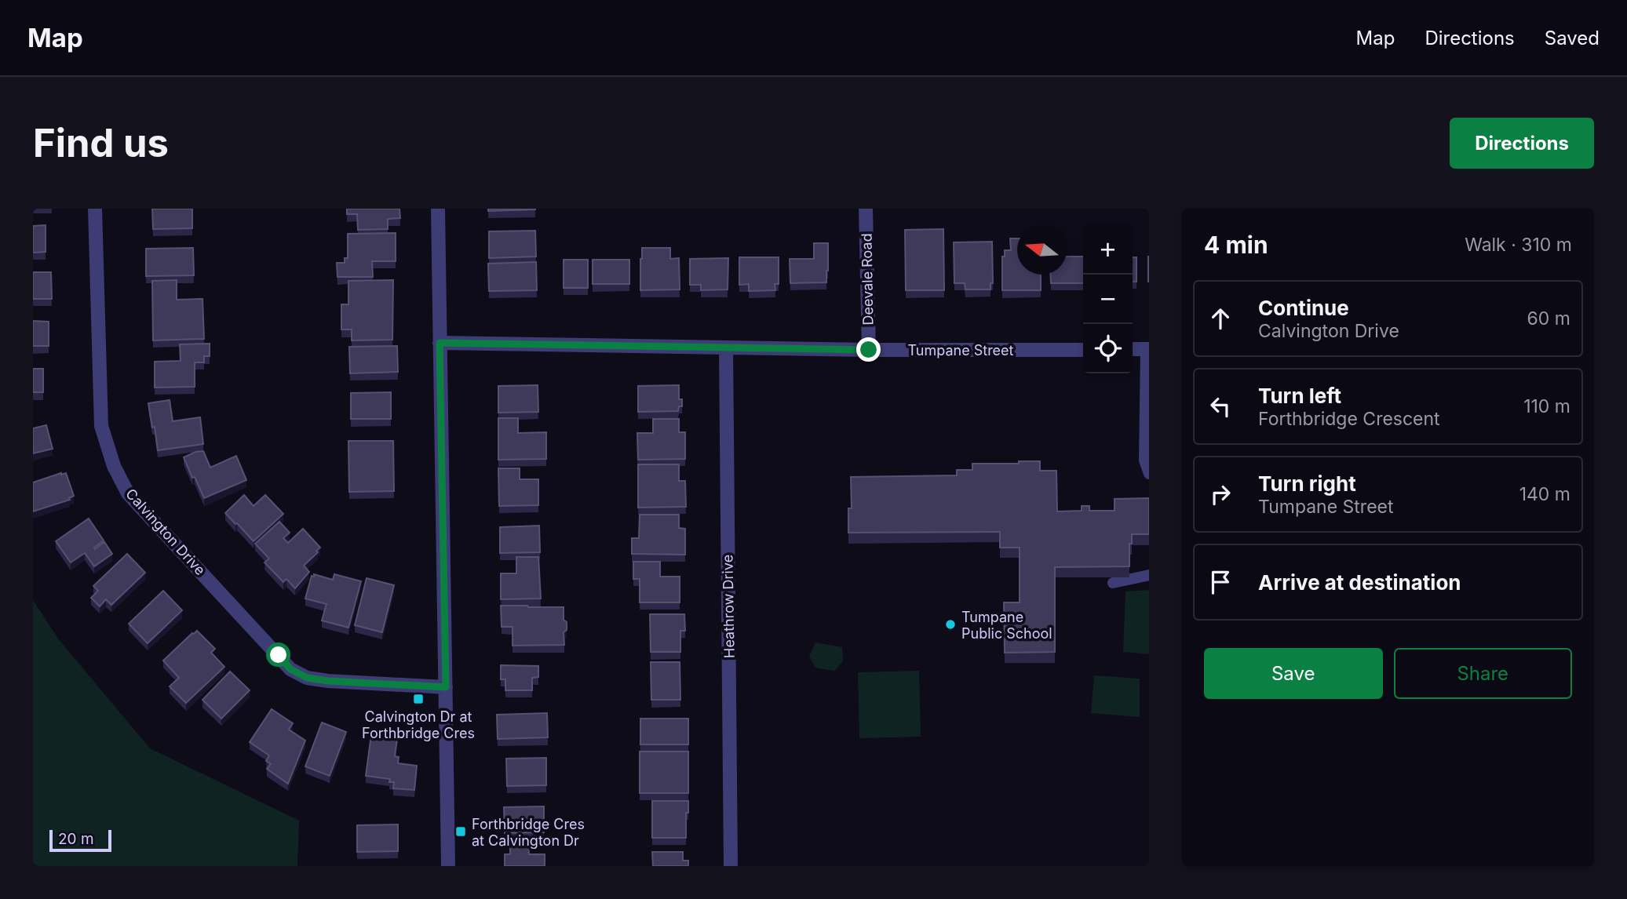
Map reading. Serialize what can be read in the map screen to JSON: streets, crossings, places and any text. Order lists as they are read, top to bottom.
{
  "streets": {
    "street": [
      "Deevale Road",
      "Tumpane Street",
      "Calvington Drive",
      "Heathrow Drive"
    ]
  },
  "crossings": [
    ["Deevale Road", "Tumpane Street"],
    ["Tumpane Street", "Heathrow Drive"]
  ],
  "places": {
    "other": ["Tumpane Public School"],
    "transit": ["Calvington Dr at Forthbridge Cres", "Forthbridge Cres at Calvington Dr"]
  },
  "scale_bar": "20 m",
  "north": "left",
  "page": {
    "header": "Map",
    "nav": ["Map", "Directions", "Saved"],
    "buttons": [
      "Directions",
      ["Save", "Share"]
    ],
    "title": "Find us",
    "heading": ["4 min", "Walk · 310 m"],
    "map_buttons": ["+", "−"],
    "list": [
      ["Continue", "Calvington Drive", "60 m"],
      ["Turn left", "Forthbridge Crescent", "110 m"],
      ["Turn right", "Tumpane Street", "140 m"],
      "Arrive at destination"
    ],
    "scale": "20 m"
  }
}
